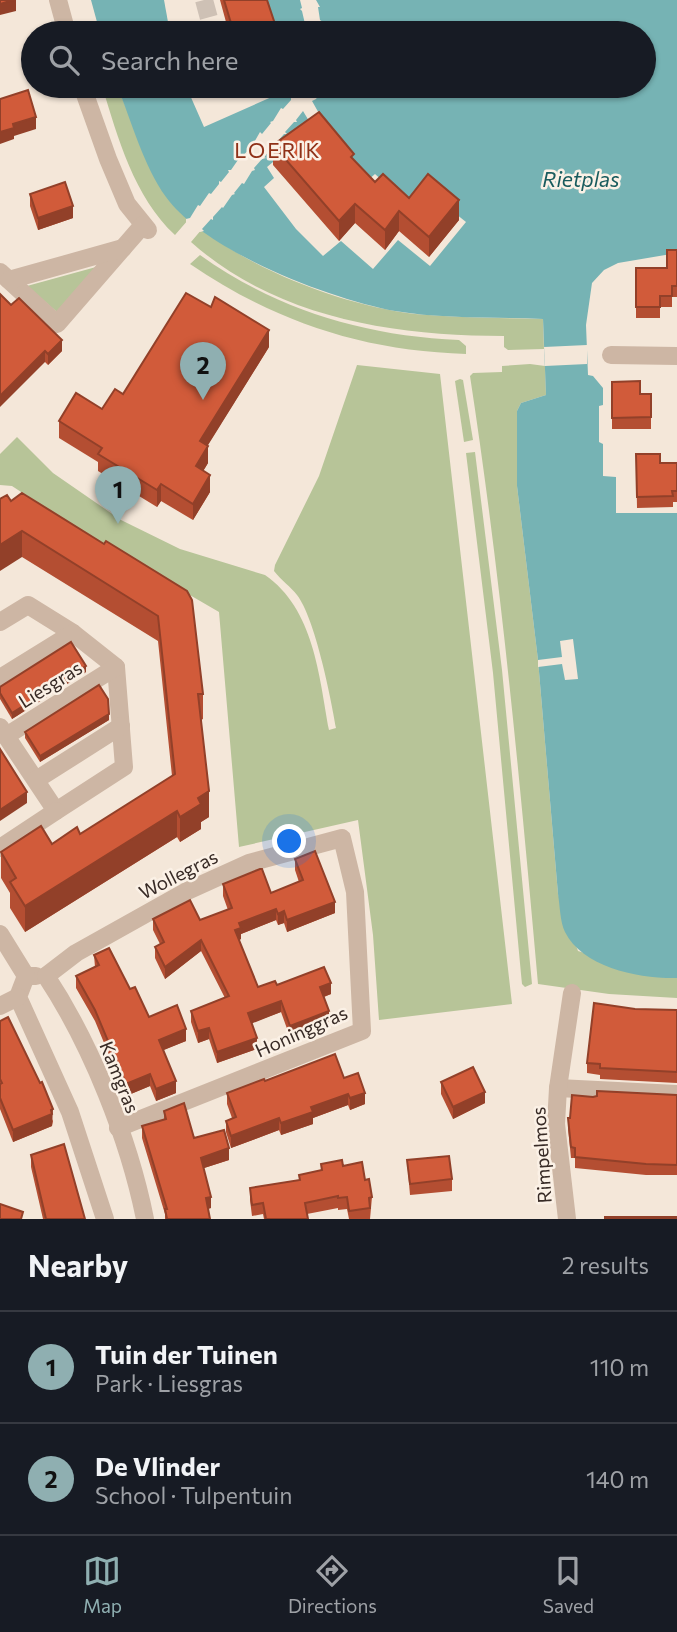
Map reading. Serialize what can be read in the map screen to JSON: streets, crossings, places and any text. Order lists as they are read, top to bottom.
{
  "streets": {
    "street": [
      "Liesgras",
      "Wollegras",
      "Honinggras",
      "Kamgras",
      "Rimpelmos"
    ]
  },
  "crossings": [
    ["Wollegras", "Honinggras"],
    ["Wollegras", "Kamgras"],
    ["Honinggras", "Kamgras"]
  ],
  "districts": ["LOERIK"],
  "water": ["Rietplas"],
  "page": {
    "search": "Search here",
    "pins": ["2", "1"],
    "heading": ["Nearby", "2 results"],
    "list": [
      {
        "mark": "1",
        "name": "Tuin der Tuinen",
        "note": "Park · Liesgras",
        "value": "110 m"
      },
      {
        "mark": "2",
        "name": "De Vlinder",
        "note": "School · Tulpentuin",
        "value": "140 m"
      }
    ],
    "nav": ["Map", "Directions", "Saved"]
  }
}
